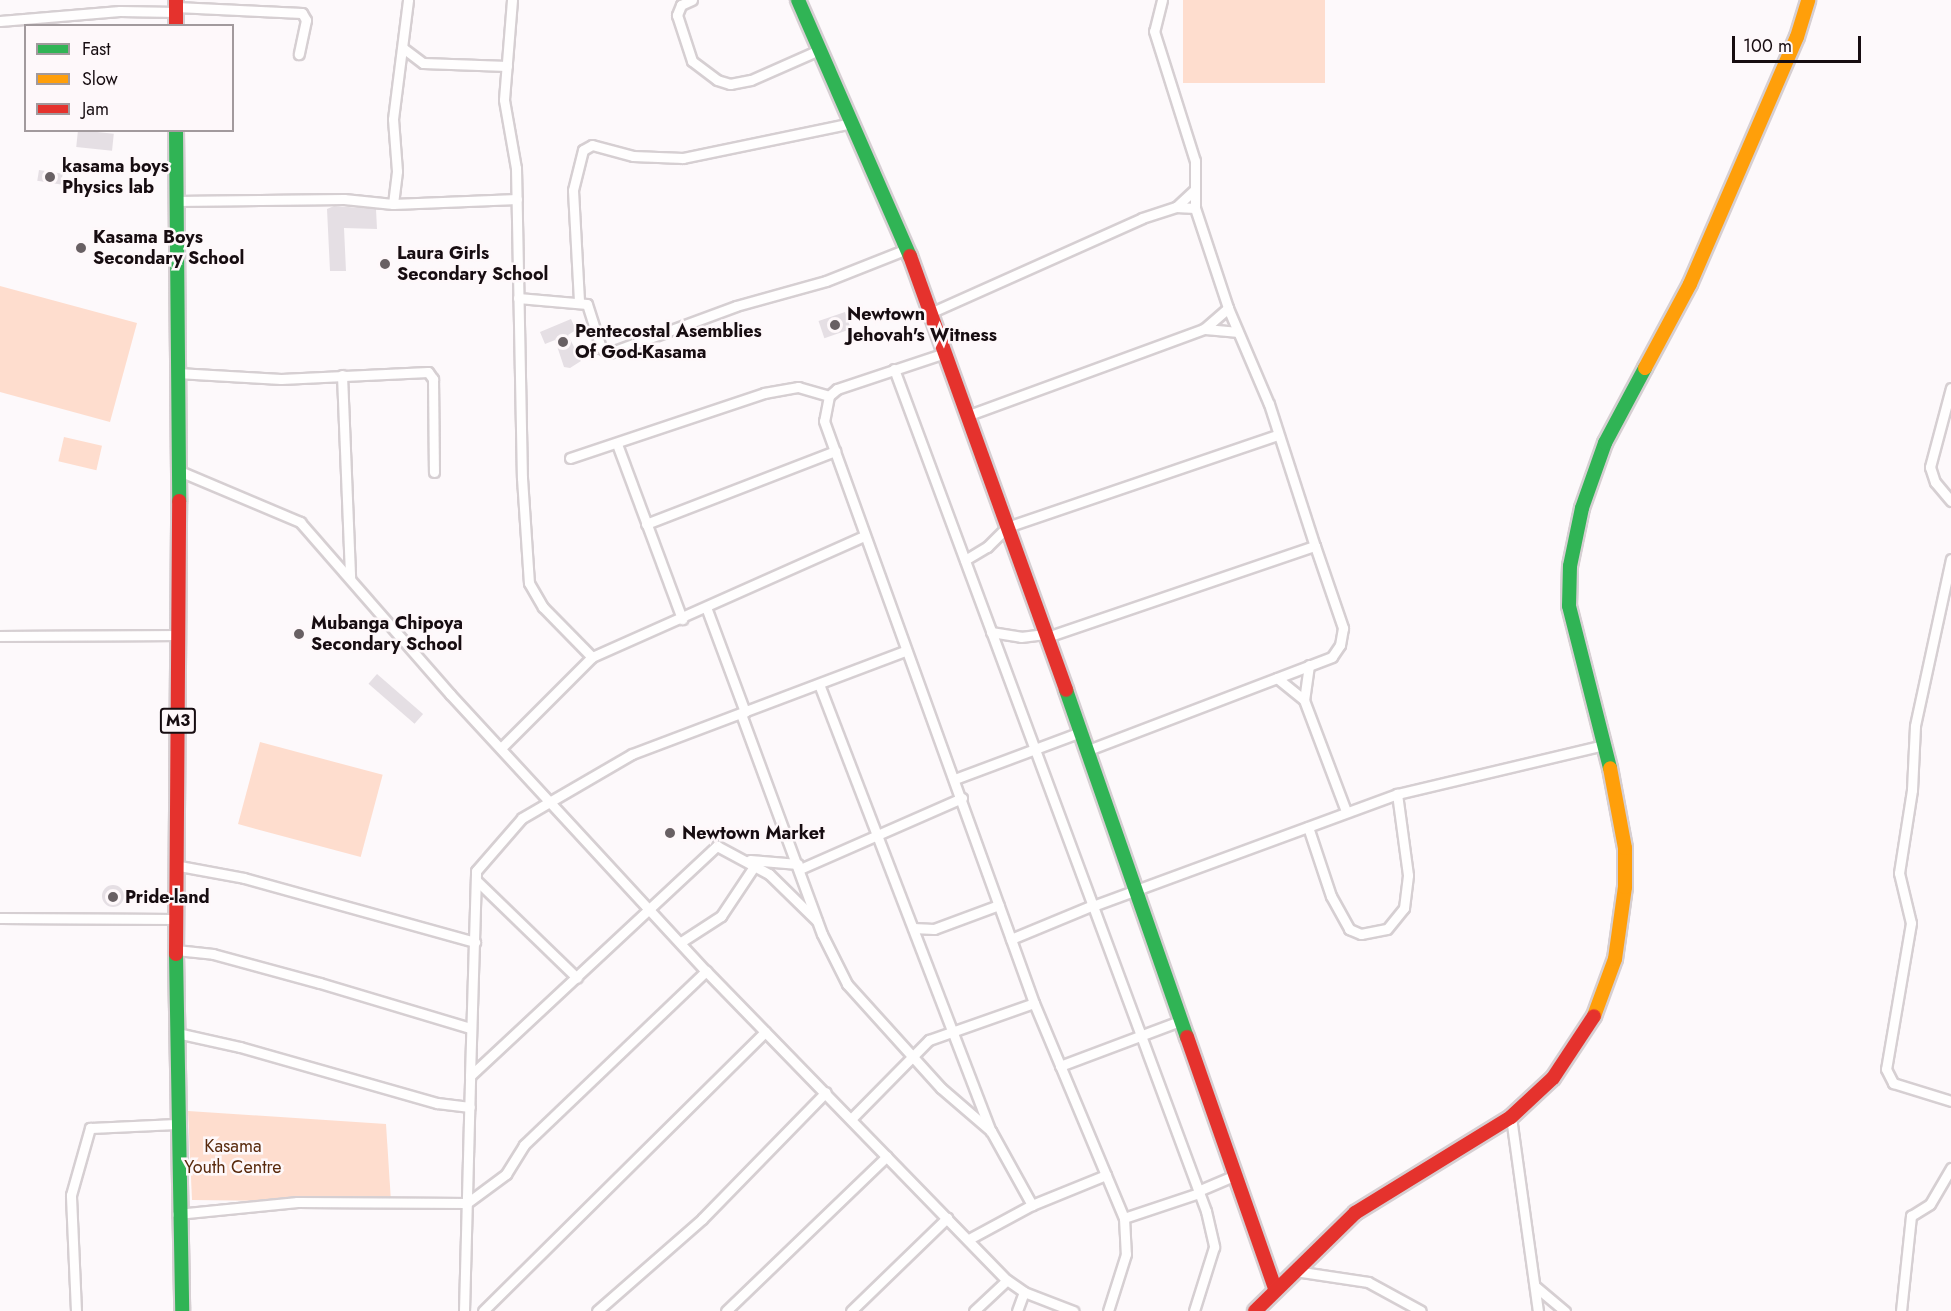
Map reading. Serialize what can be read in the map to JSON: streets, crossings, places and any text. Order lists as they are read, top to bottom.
{
  "streets": {
    "street": ["M3"]
  },
  "parks": ["Kasama Youth Centre"],
  "places": [
    "kasama boys Physics lab",
    "Kasama Boys Secondary School",
    "Laura Girls Secondary School",
    "Newtown Jehovah's Witness",
    "Pentecostal Asemblies Of God-Kasama",
    "Mubanga Chipoya Secondary School",
    "Newtown Market",
    "Pride-land"
  ],
  "legend": ["Fast", "Slow", "Jam"],
  "scale_bar": "100 m"
}
